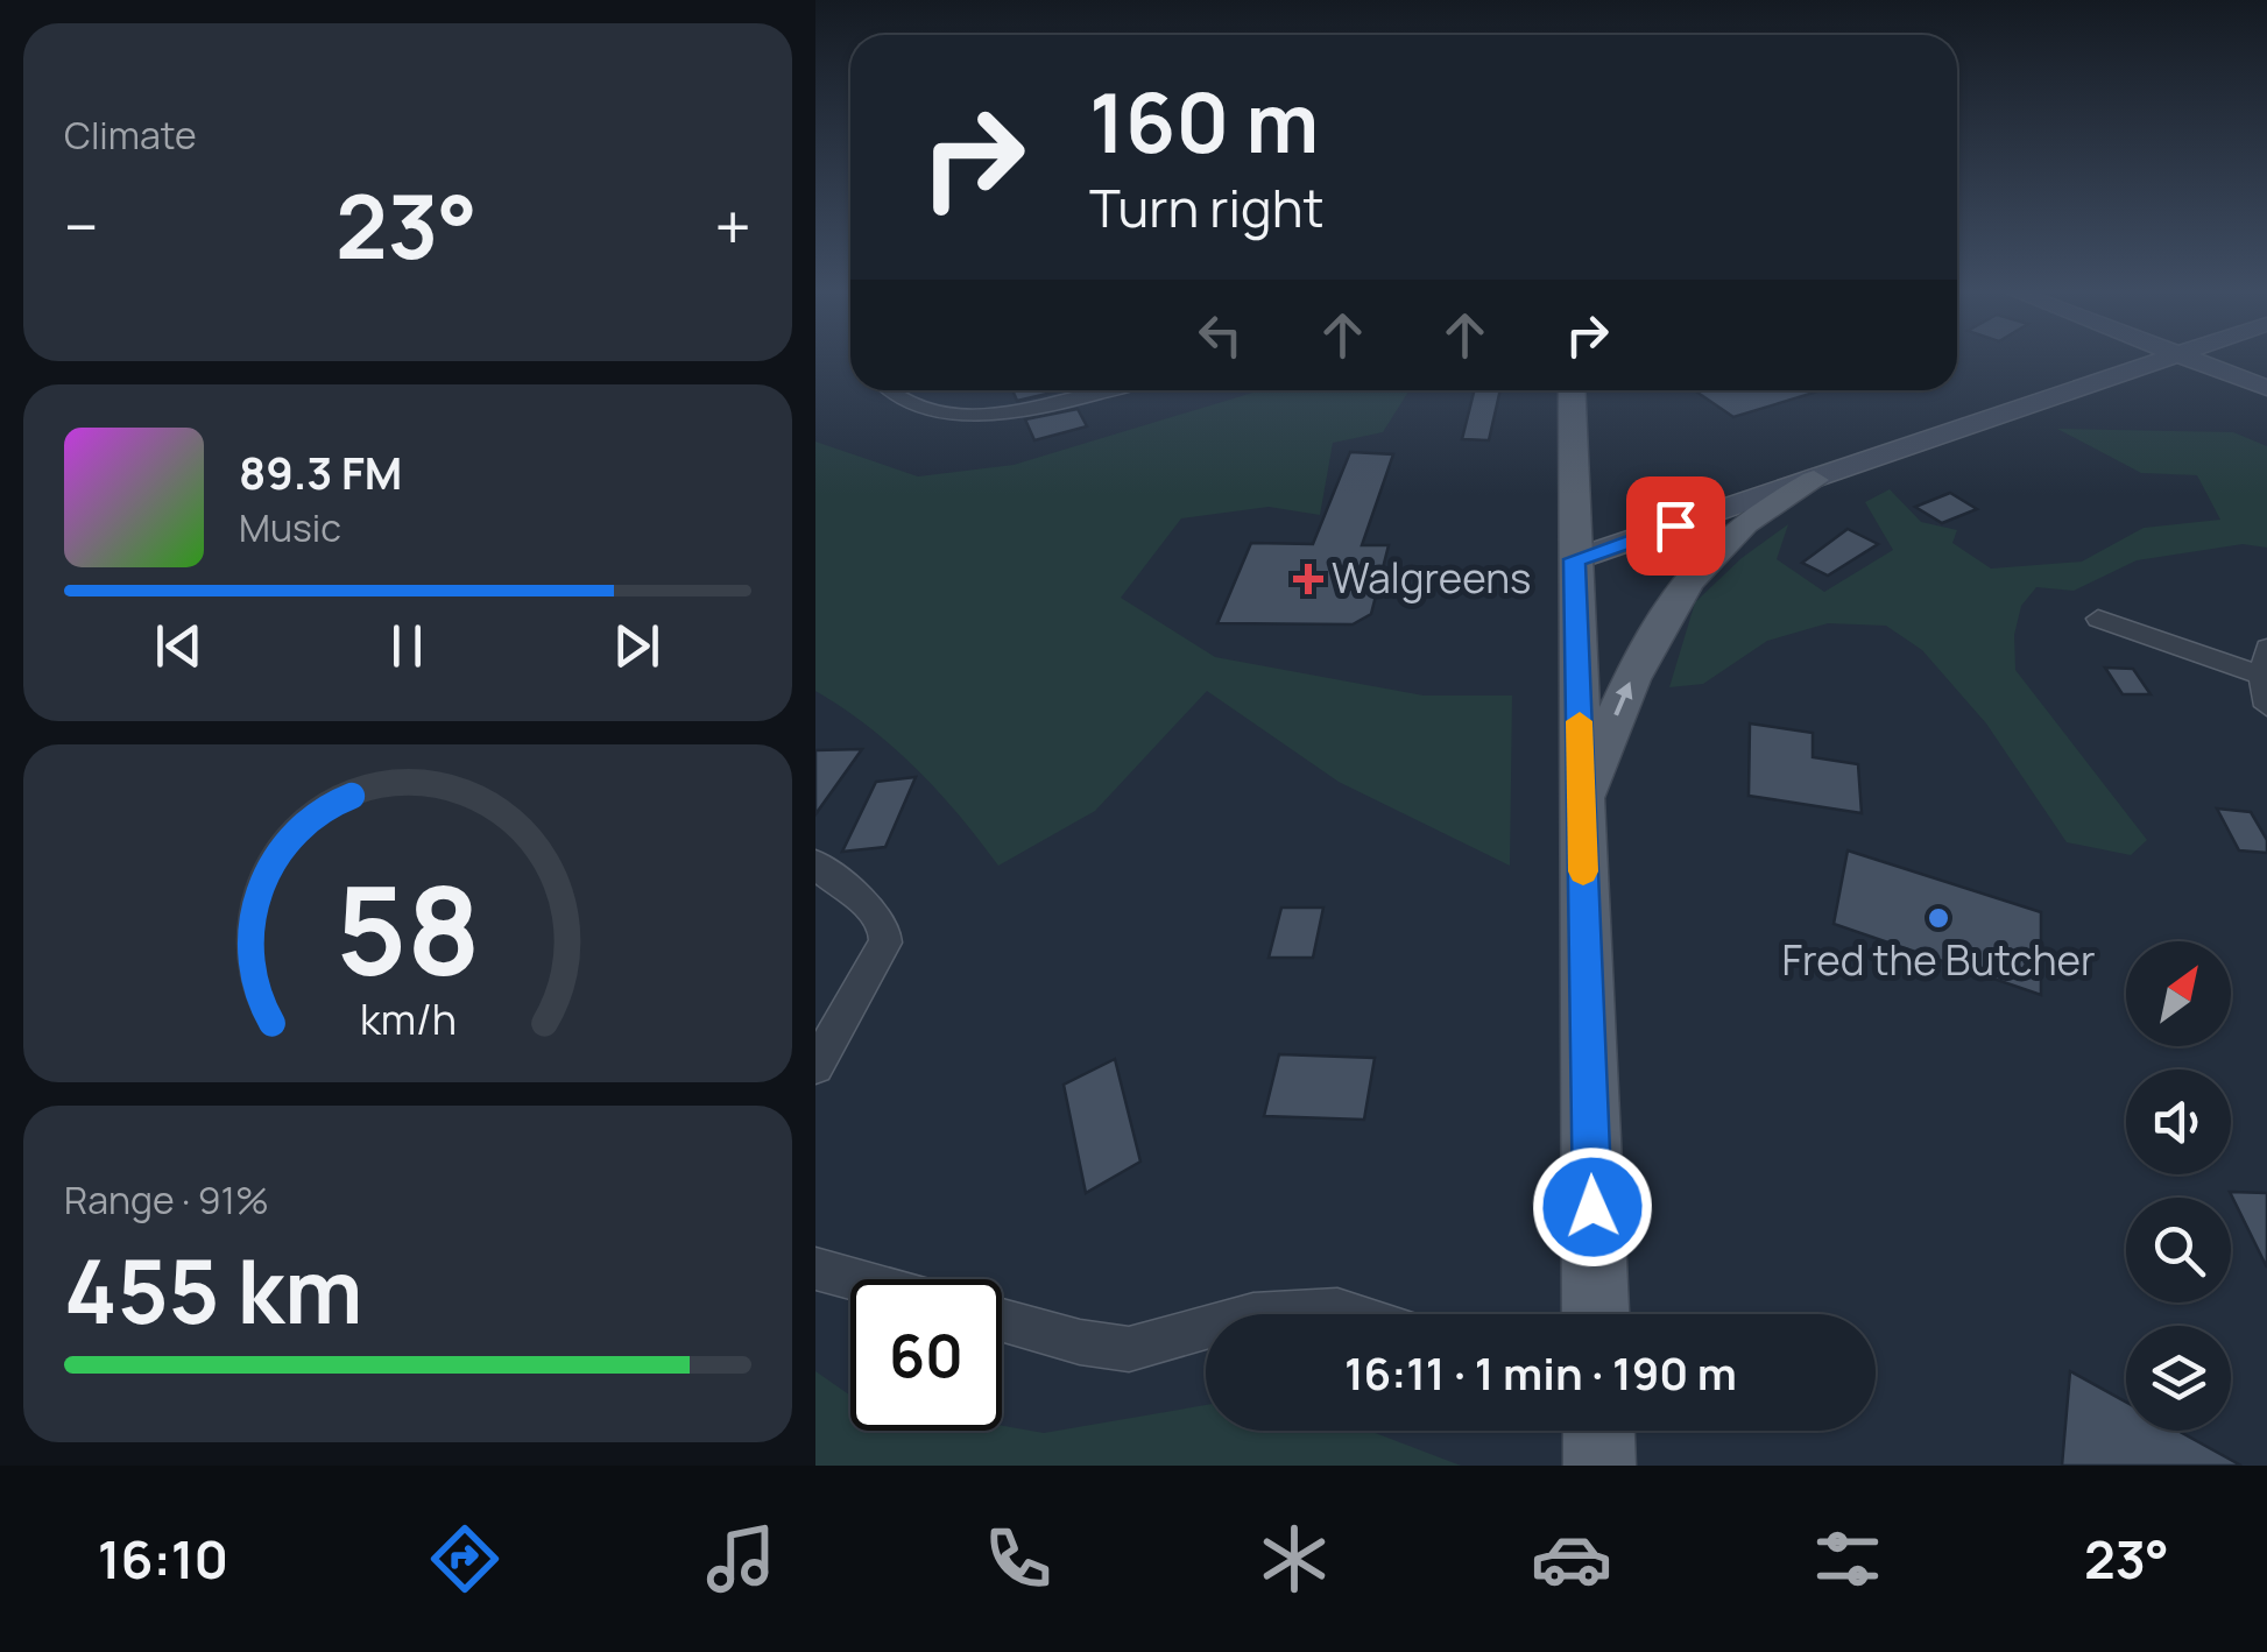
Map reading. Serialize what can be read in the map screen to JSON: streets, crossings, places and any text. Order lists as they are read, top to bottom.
{
  "places": {
    "health": ["Walgreens"],
    "other": ["Fred the Butcher"]
  },
  "north": "top right",
  "page": {
    "tile": [
      "Climate",
      ["Range · 91%", "455 km"]
    ],
    "turn": ["160 m", "Turn right"],
    "heat": ["−", "23°", "+"],
    "song": ["89.3 FM", "Music"],
    "limit": "60",
    "trip": "16:11 · 1 min · 190 m",
    "tabs": ["16:10", "23°"],
    "gauge": ["58", "km/h"]
  }
}
